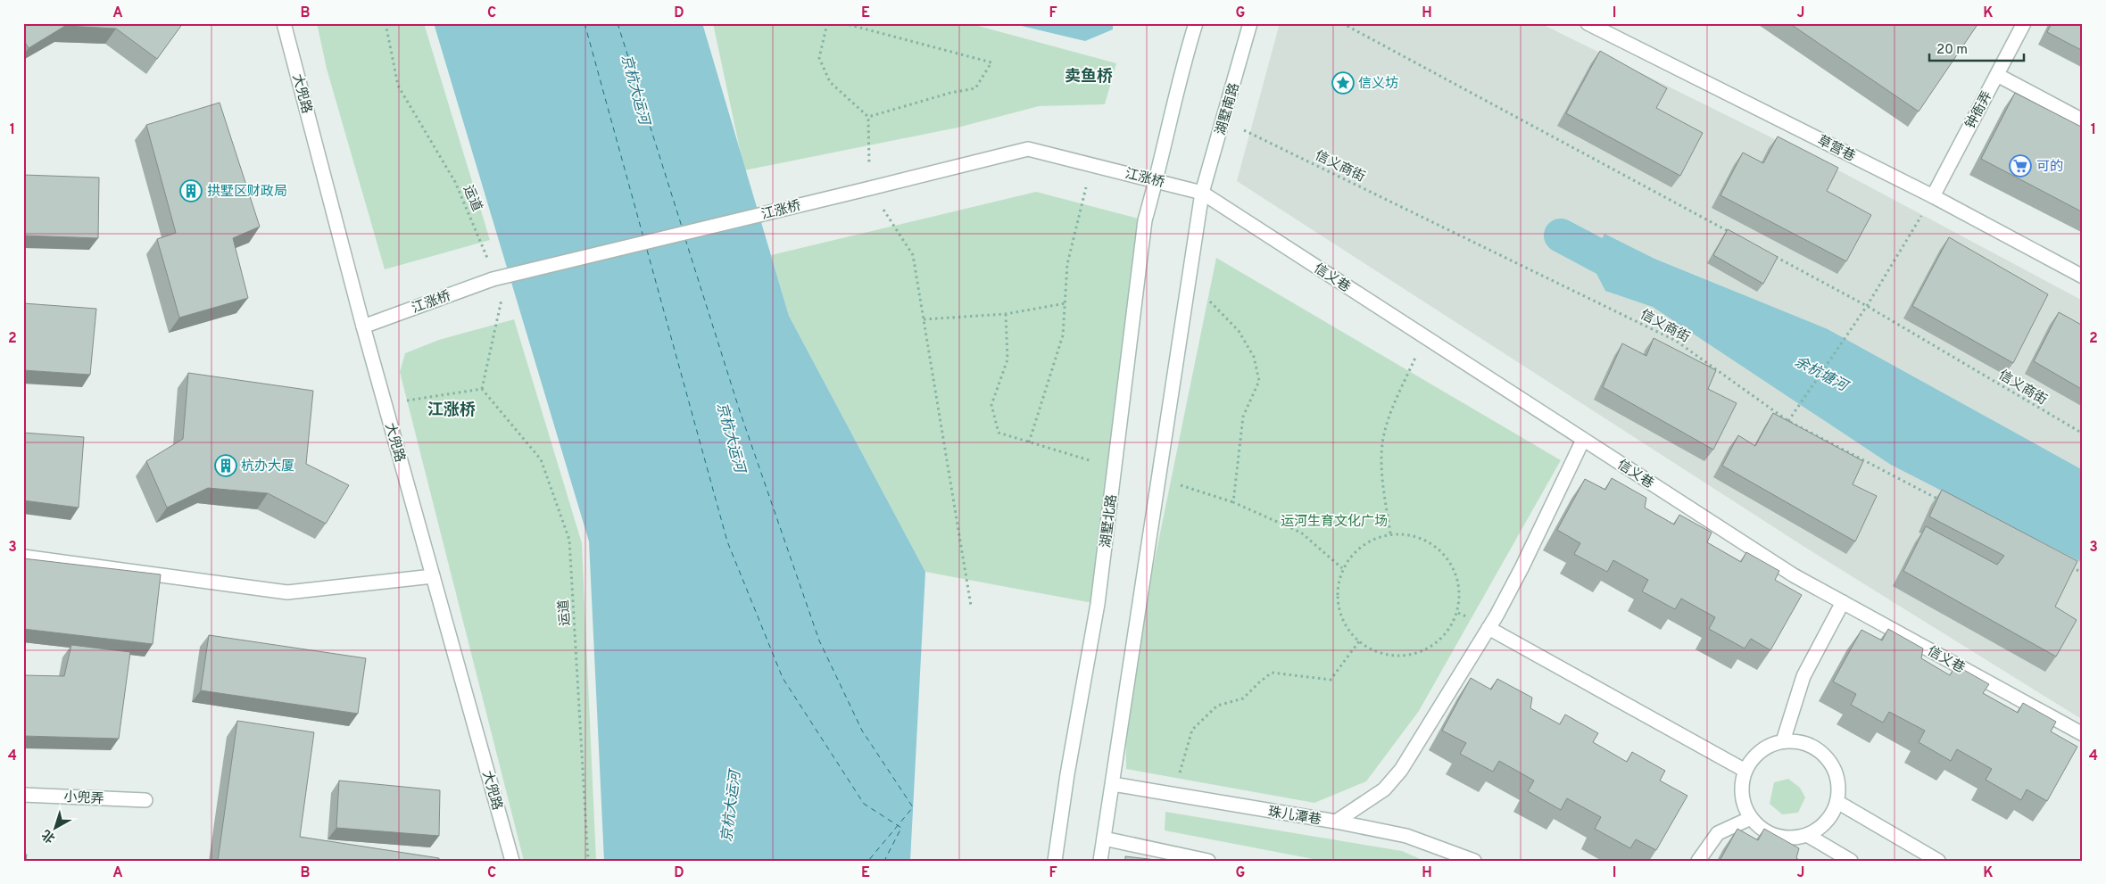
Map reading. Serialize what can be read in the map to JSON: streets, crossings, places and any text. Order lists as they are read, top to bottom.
{
  "streets": {
    "street": [
      "大兜路",
      "湖墅南路",
      "钟衙弄",
      "草营巷",
      "江涨桥",
      "信义巷",
      "湖墅北路",
      "小兜弄",
      "珠儿潭巷"
    ],
    "path": ["信义商街", "运道"]
  },
  "crossings": [
    ["大兜路", "江涨桥"],
    ["湖墅南路", "信义商街"],
    ["湖墅南路", "江涨桥"],
    ["湖墅南路", "信义巷"],
    ["钟衙弄", "草营巷"],
    ["江涨桥", "信义巷"],
    ["江涨桥", "湖墅北路"]
  ],
  "districts": ["卖鱼桥", "江涨桥"],
  "water": ["京杭大运河", "余杭塘河"],
  "parks": ["运河生育文化广场"],
  "places": {
    "place": ["信义坊"],
    "supermarket": ["可的"],
    "building": ["拱墅区财政局", "杭办大厦"]
  },
  "scale_bar": "20 m",
  "north": "bottom left",
  "grid": {
    "columns": [
      "A",
      "B",
      "C",
      "D",
      "E",
      "F",
      "G",
      "H",
      "I",
      "J",
      "K"
    ],
    "rows": [
      "1",
      "2",
      "3",
      "4"
    ]
  }
}
